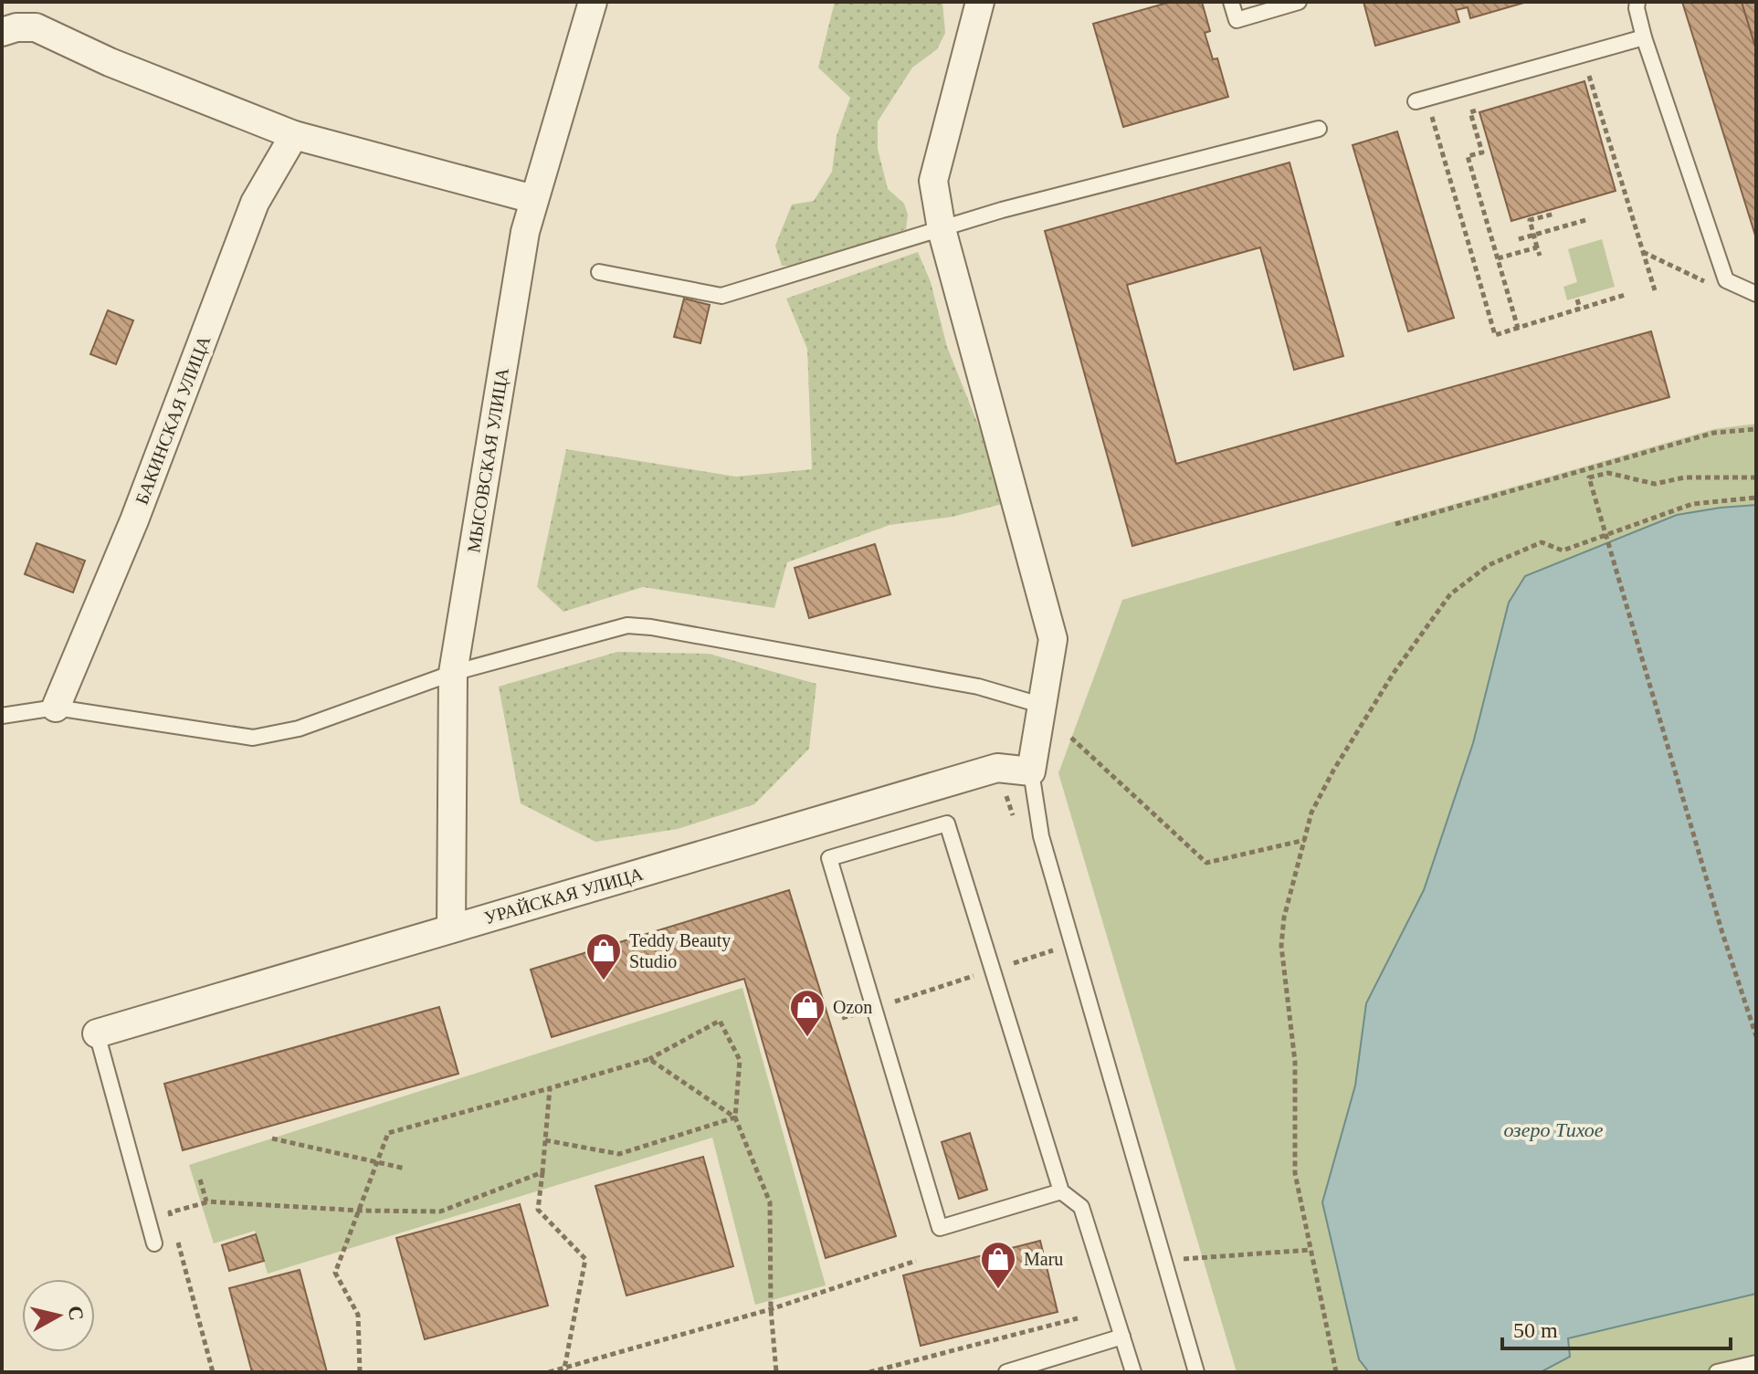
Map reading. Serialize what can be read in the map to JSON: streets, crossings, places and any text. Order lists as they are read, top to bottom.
{
  "streets": {
    "street": ["БАКИНСКАЯ УЛИЦА", "МЫСОВСКАЯ УЛИЦА", "УРАЙСКАЯ УЛИЦА"]
  },
  "crossings": [
    ["МЫСОВСКАЯ УЛИЦА", "УРАЙСКАЯ УЛИЦА"]
  ],
  "water": ["озеро Тихое"],
  "places": {
    "shop": ["Teddy Beauty Studio", "Ozon", "Maru"]
  },
  "scale_bar": "50 m",
  "north": "right"
}
